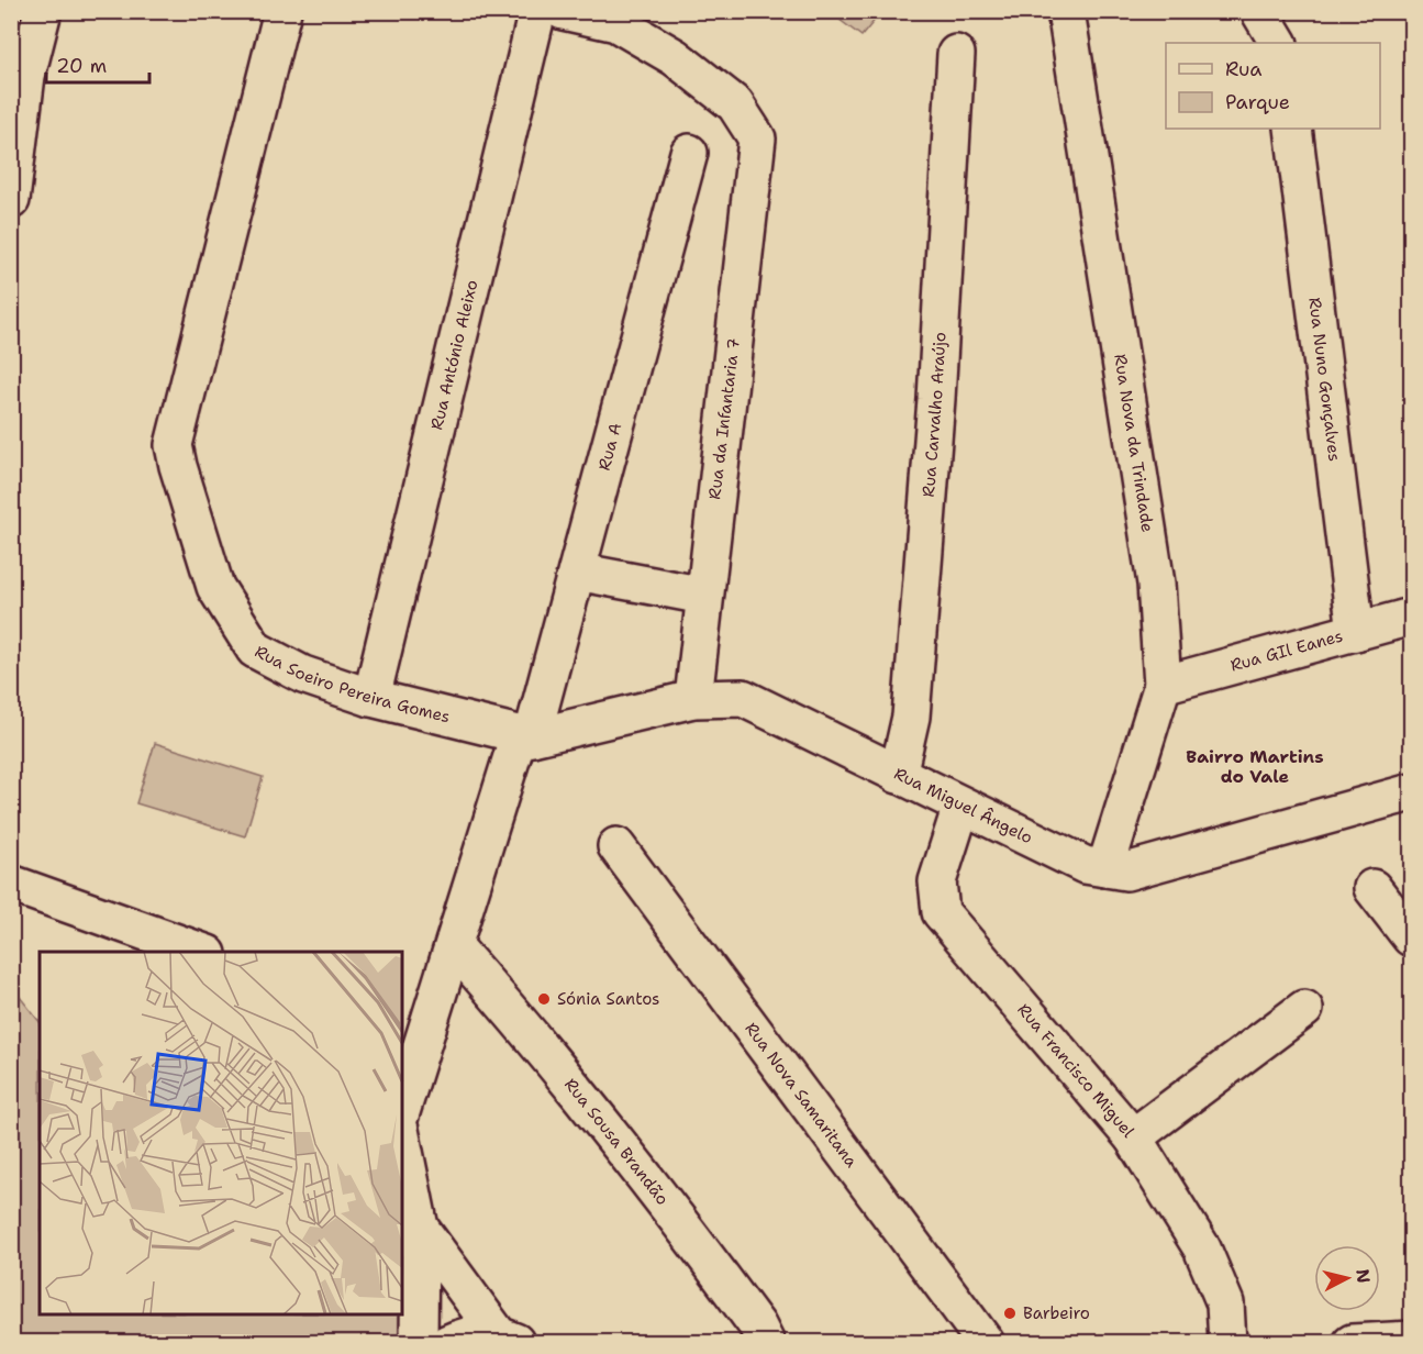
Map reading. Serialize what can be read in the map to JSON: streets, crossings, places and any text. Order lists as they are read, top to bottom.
{
  "streets": {
    "street": [
      "Rua António Aleixo",
      "Rua Nuno Gonçalves",
      "Rua Carvalho Araújo",
      "Rua da Infantaria 7",
      "Rua Nova da Trindade",
      "Rua A",
      "Rua GIl Eanes",
      "Rua Soeiro Pereira Gomes",
      "Rua Miguel Ângelo",
      "Rua Francisco Miguel",
      "Rua Nova Samaritana",
      "Rua Sousa Brandão"
    ]
  },
  "crossings": [
    ["Rua António Aleixo", "Rua Soeiro Pereira Gomes"],
    ["Rua Nuno Gonçalves", "Rua GIl Eanes"],
    ["Rua Carvalho Araújo", "Rua Miguel Ângelo"],
    ["Rua da Infantaria 7", "Rua Miguel Ângelo"],
    ["Rua Nova da Trindade", "Rua GIl Eanes"],
    ["Rua Nova da Trindade", "Rua Miguel Ângelo"],
    ["Rua A", "Rua Soeiro Pereira Gomes"],
    ["Rua A", "Rua Miguel Ângelo"],
    ["Rua Soeiro Pereira Gomes", "Rua Miguel Ângelo"],
    ["Rua Miguel Ângelo", "Rua Francisco Miguel"]
  ],
  "districts": ["Bairro Martins do Vale"],
  "places": ["Sónia Santos", "Barbeiro"],
  "legend": ["Rua", "Parque"],
  "scale_bar": "20 m",
  "north": "right"
}
